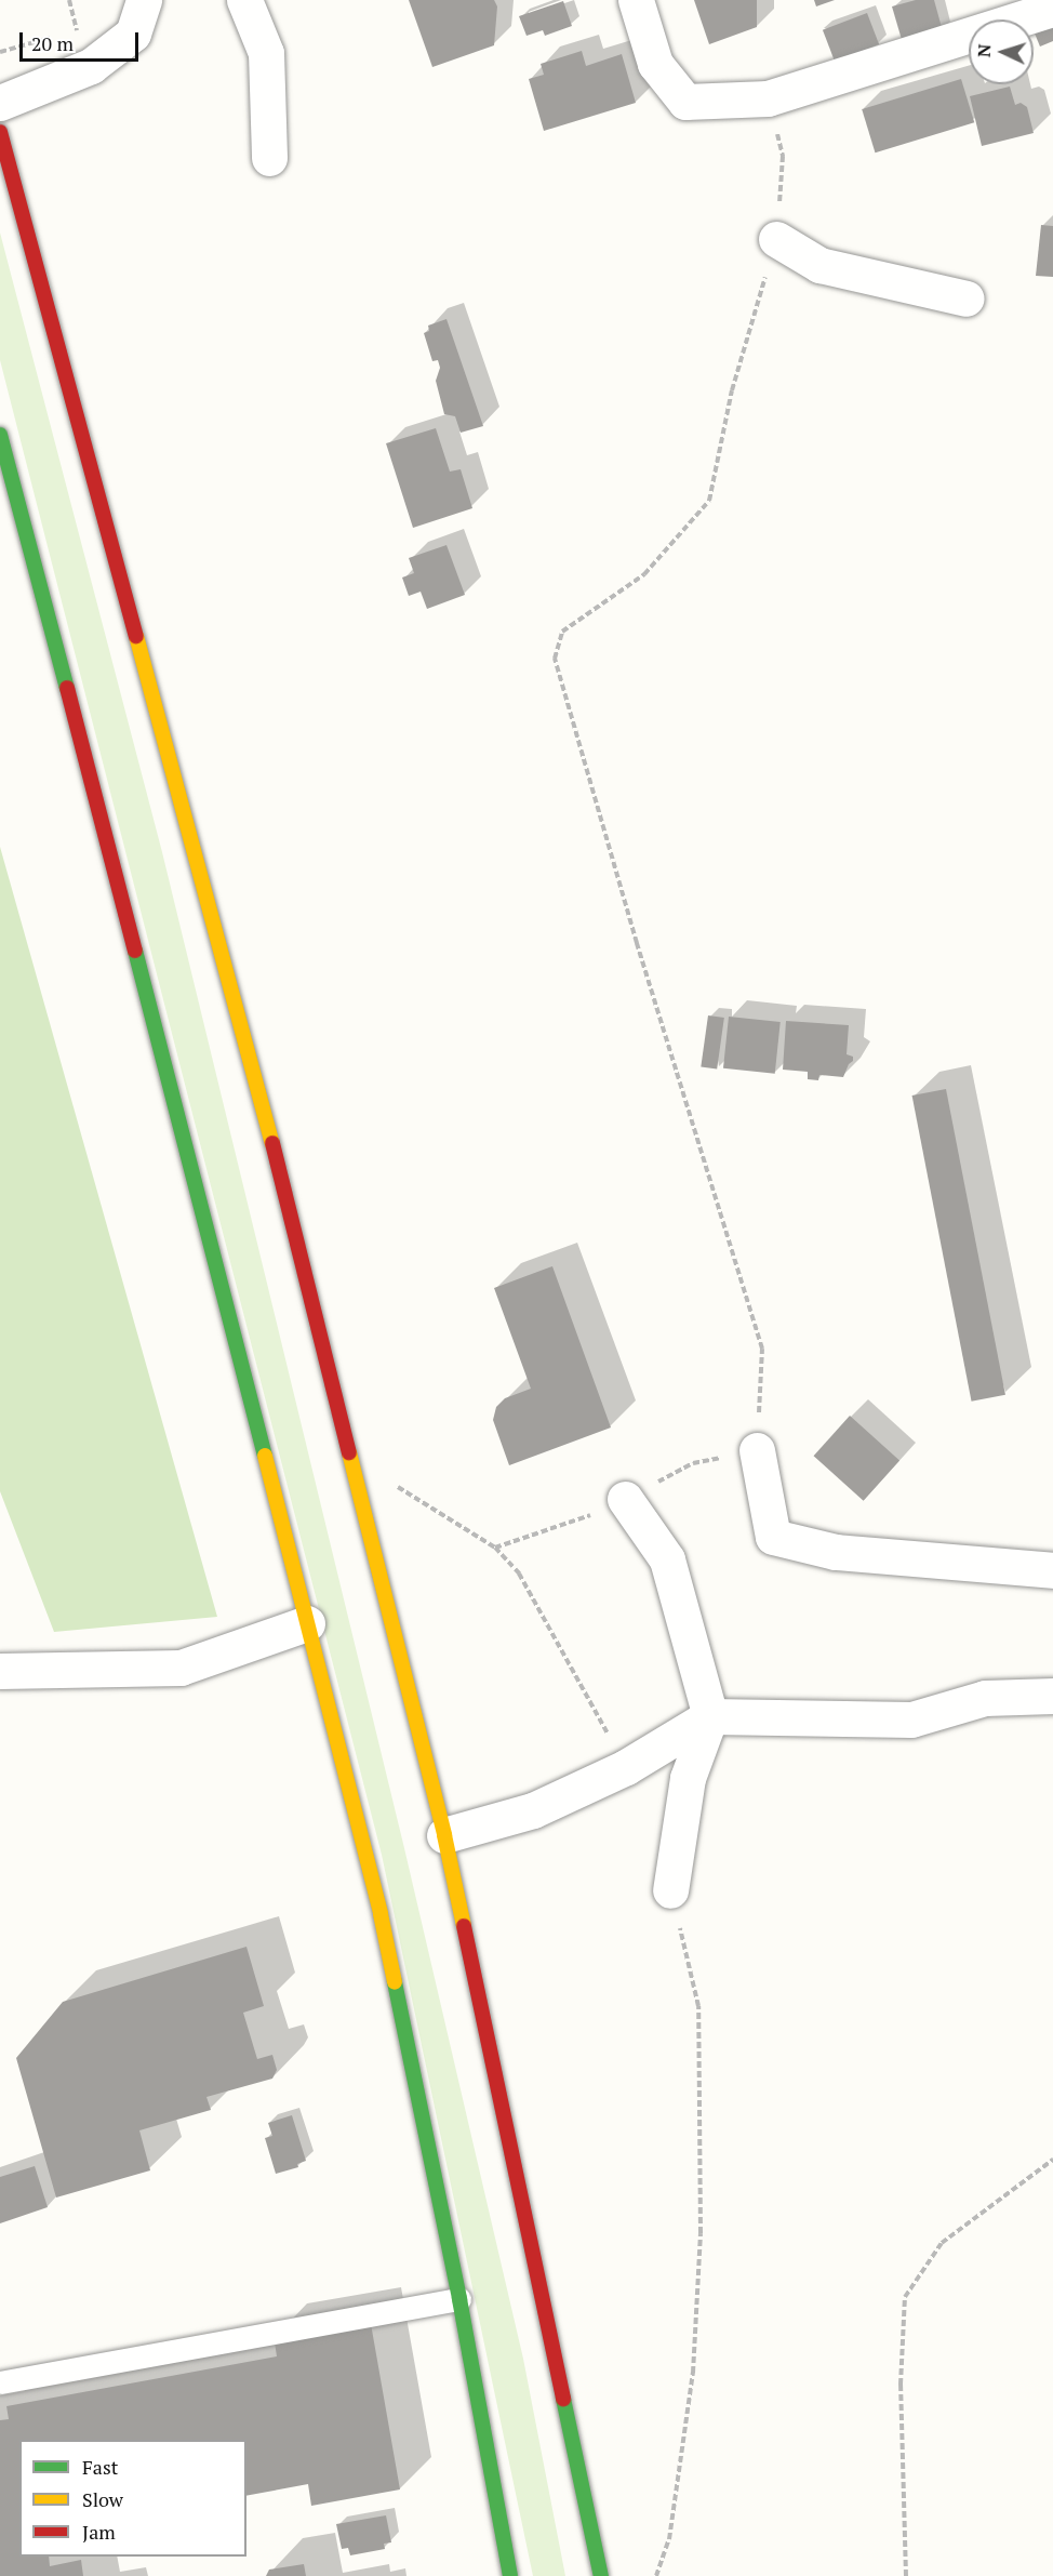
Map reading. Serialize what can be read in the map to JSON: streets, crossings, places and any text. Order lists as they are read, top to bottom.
{
  "legend": ["Fast", "Slow", "Jam"],
  "scale_bar": "20 m",
  "north": "left"
}
